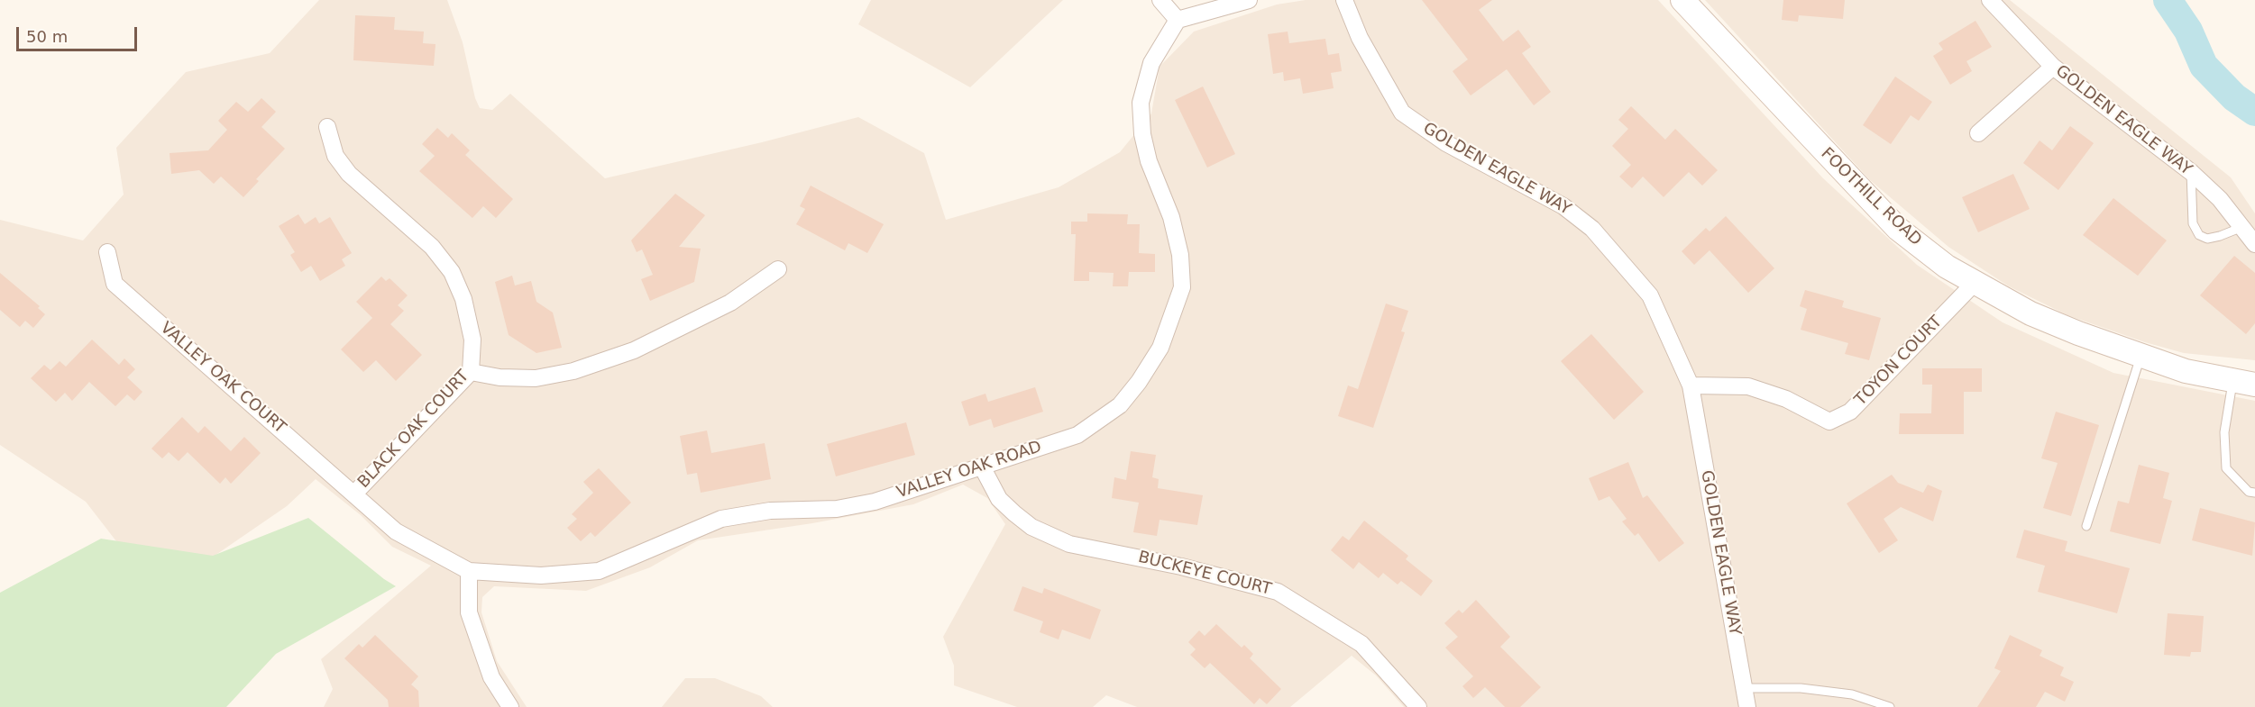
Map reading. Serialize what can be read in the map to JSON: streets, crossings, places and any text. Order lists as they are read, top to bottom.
{
  "streets": {
    "main road": ["FOOTHILL ROAD"],
    "street": [
      "GOLDEN EAGLE WAY",
      "TOYON COURT",
      "VALLEY OAK COURT",
      "BLACK OAK COURT",
      "VALLEY OAK ROAD",
      "BUCKEYE COURT"
    ]
  },
  "crossings": [
    ["GOLDEN EAGLE WAY", "TOYON COURT"],
    ["FOOTHILL ROAD", "TOYON COURT"],
    ["VALLEY OAK COURT", "BLACK OAK COURT"],
    ["VALLEY OAK COURT", "VALLEY OAK ROAD"],
    ["BLACK OAK COURT", "VALLEY OAK ROAD"],
    ["VALLEY OAK ROAD", "BUCKEYE COURT"]
  ],
  "scale_bar": "50 m"
}
